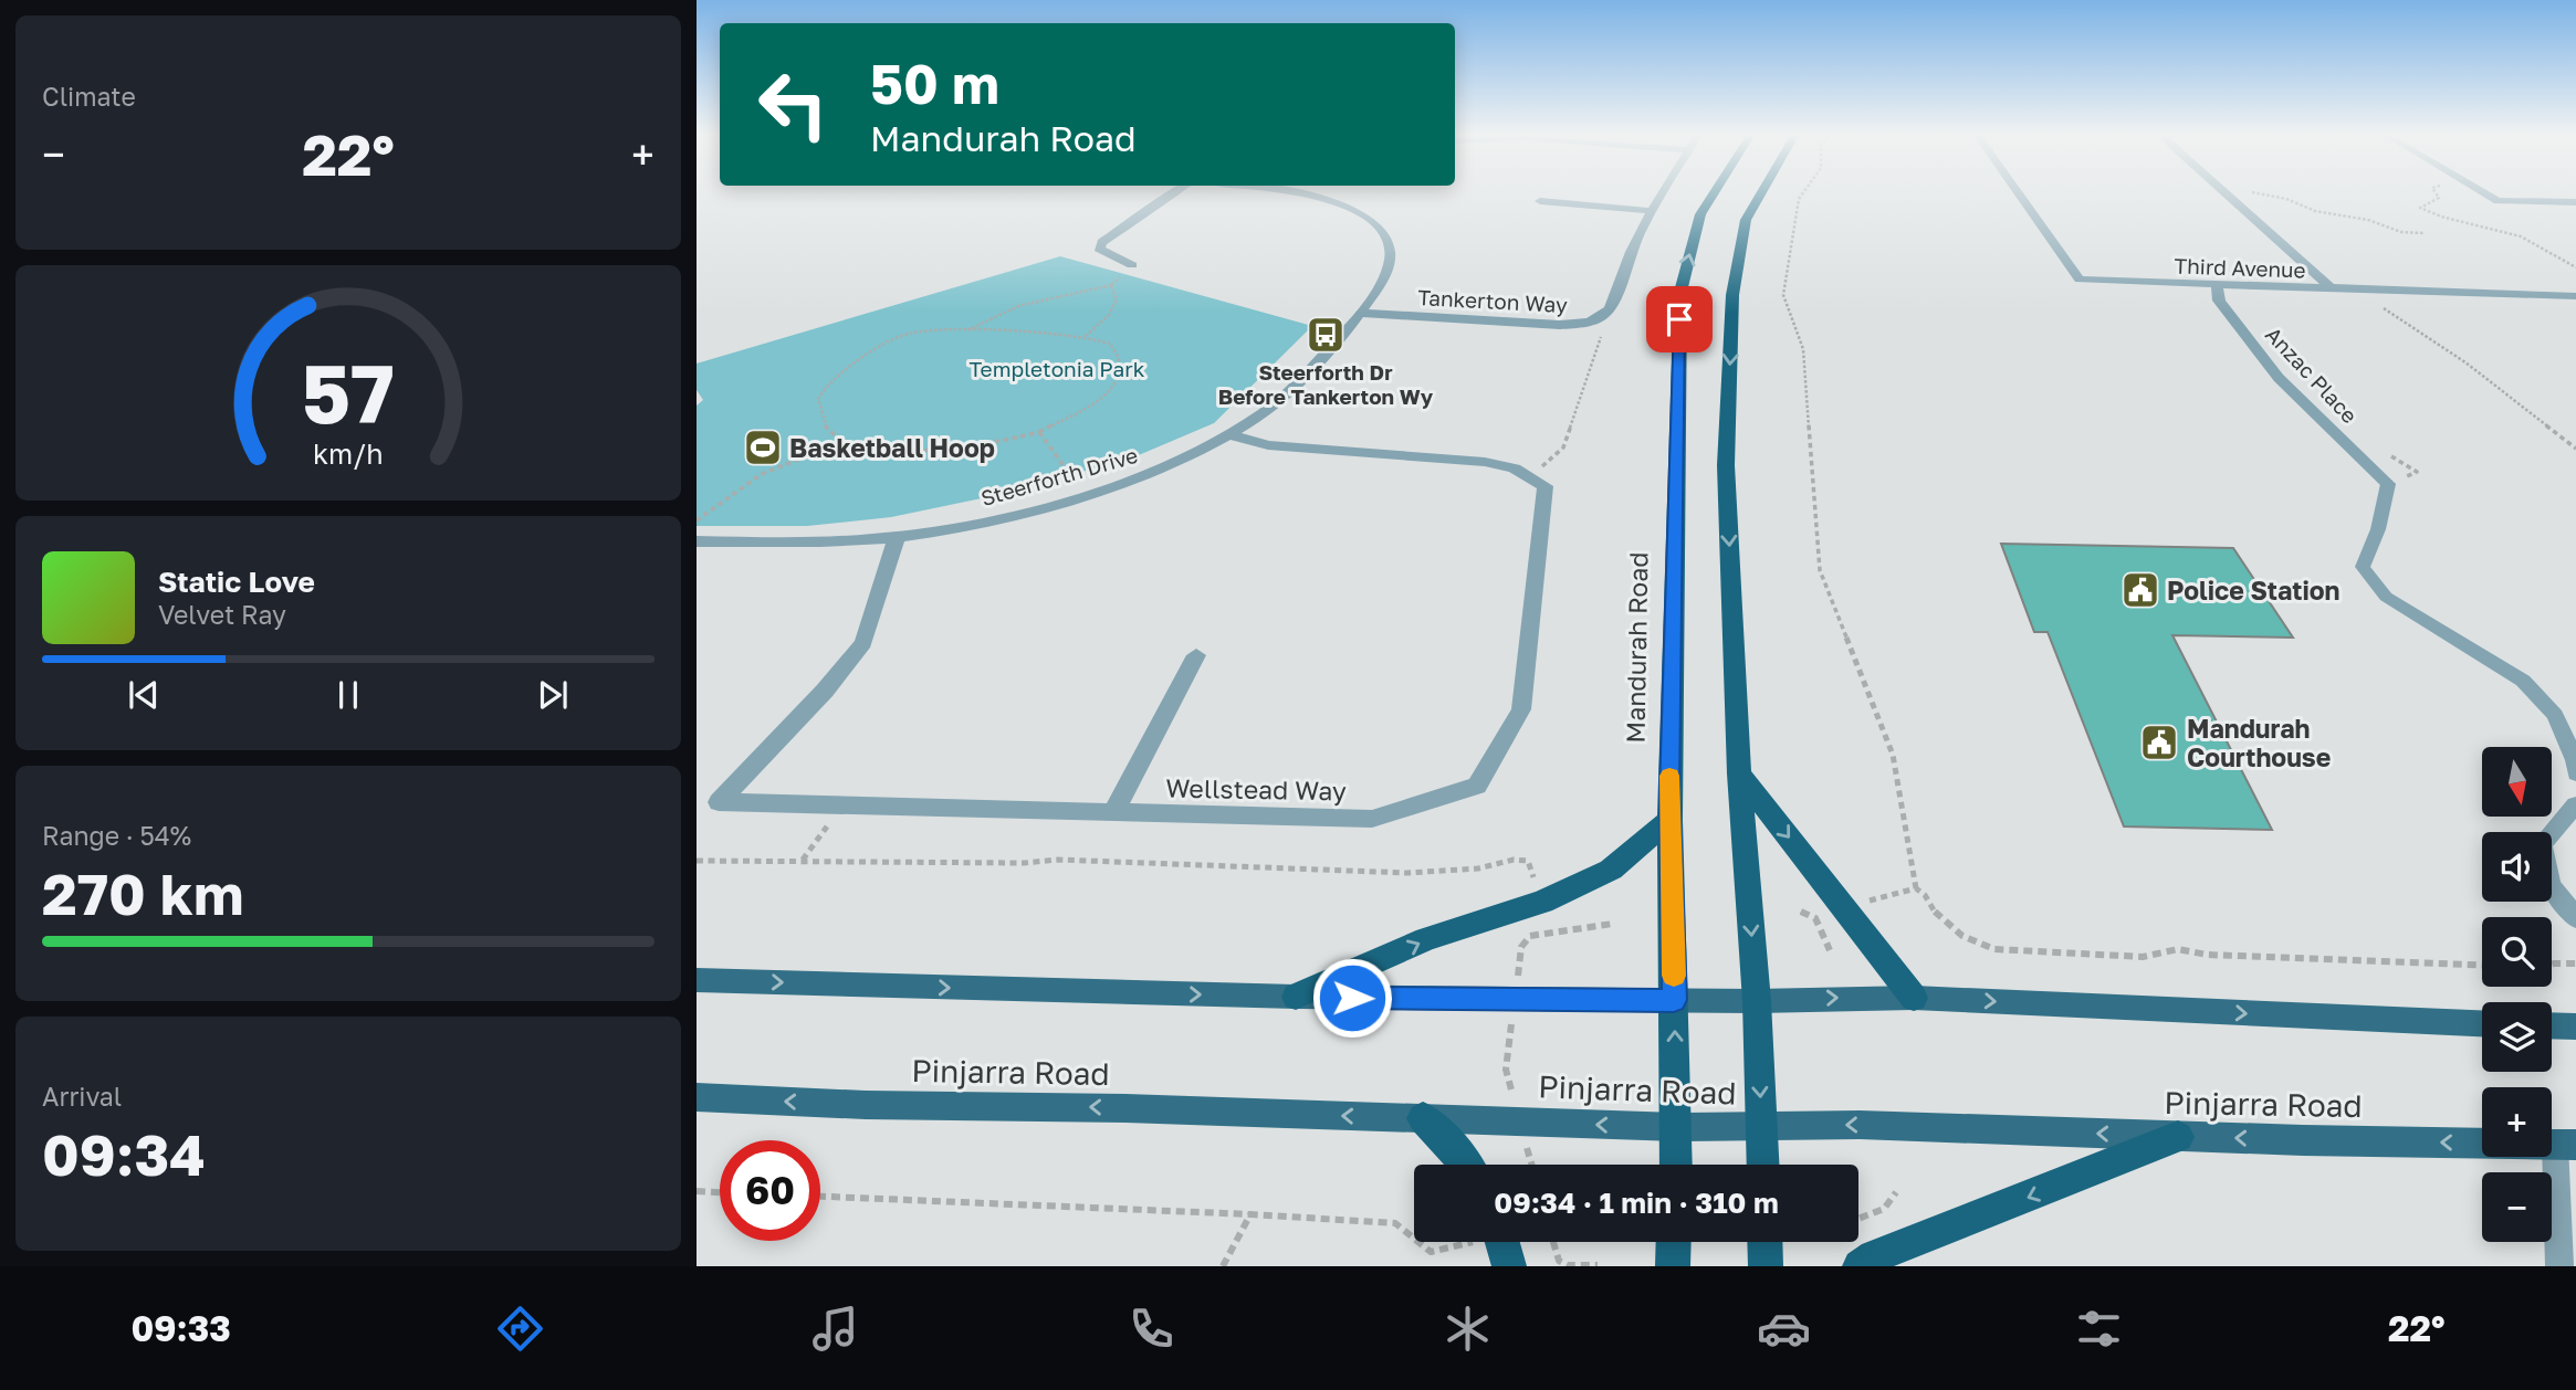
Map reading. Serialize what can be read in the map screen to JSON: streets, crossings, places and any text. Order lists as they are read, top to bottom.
{
  "streets": {
    "highway": ["Mandurah Road"],
    "main road": ["Pinjarra Road"],
    "street": [
      "Third Avenue",
      "Tankerton Way",
      "Anzac Place",
      "Steerforth Drive",
      "Wellstead Way"
    ]
  },
  "crossings": [
    ["Third Avenue", "Anzac Place"],
    ["Tankerton Way", "Steerforth Drive"],
    ["Steerforth Drive", "Wellstead Way"],
    ["Mandurah Road", "Pinjarra Road"]
  ],
  "parks": ["Templetonia Park"],
  "places": {
    "bus stop": ["Steerforth Dr Before Tankerton Wy"],
    "sports": ["Basketball Hoop"],
    "public building": ["Police Station", "Mandurah Courthouse"]
  },
  "north": "bottom",
  "page": {
    "tile": [
      "Climate",
      ["Range · 54%", "270 km"],
      ["Arrival", "09:34"]
    ],
    "turn": ["50 m", "Mandurah Road"],
    "heat": ["−", "22°", "+"],
    "song": ["Static Love", "Velvet Ray"],
    "map_buttons": ["+", "−"],
    "limit": "60",
    "trip": "09:34 · 1 min · 310 m",
    "tabs": ["09:33", "22°"],
    "gauge": ["57", "km/h"]
  }
}
